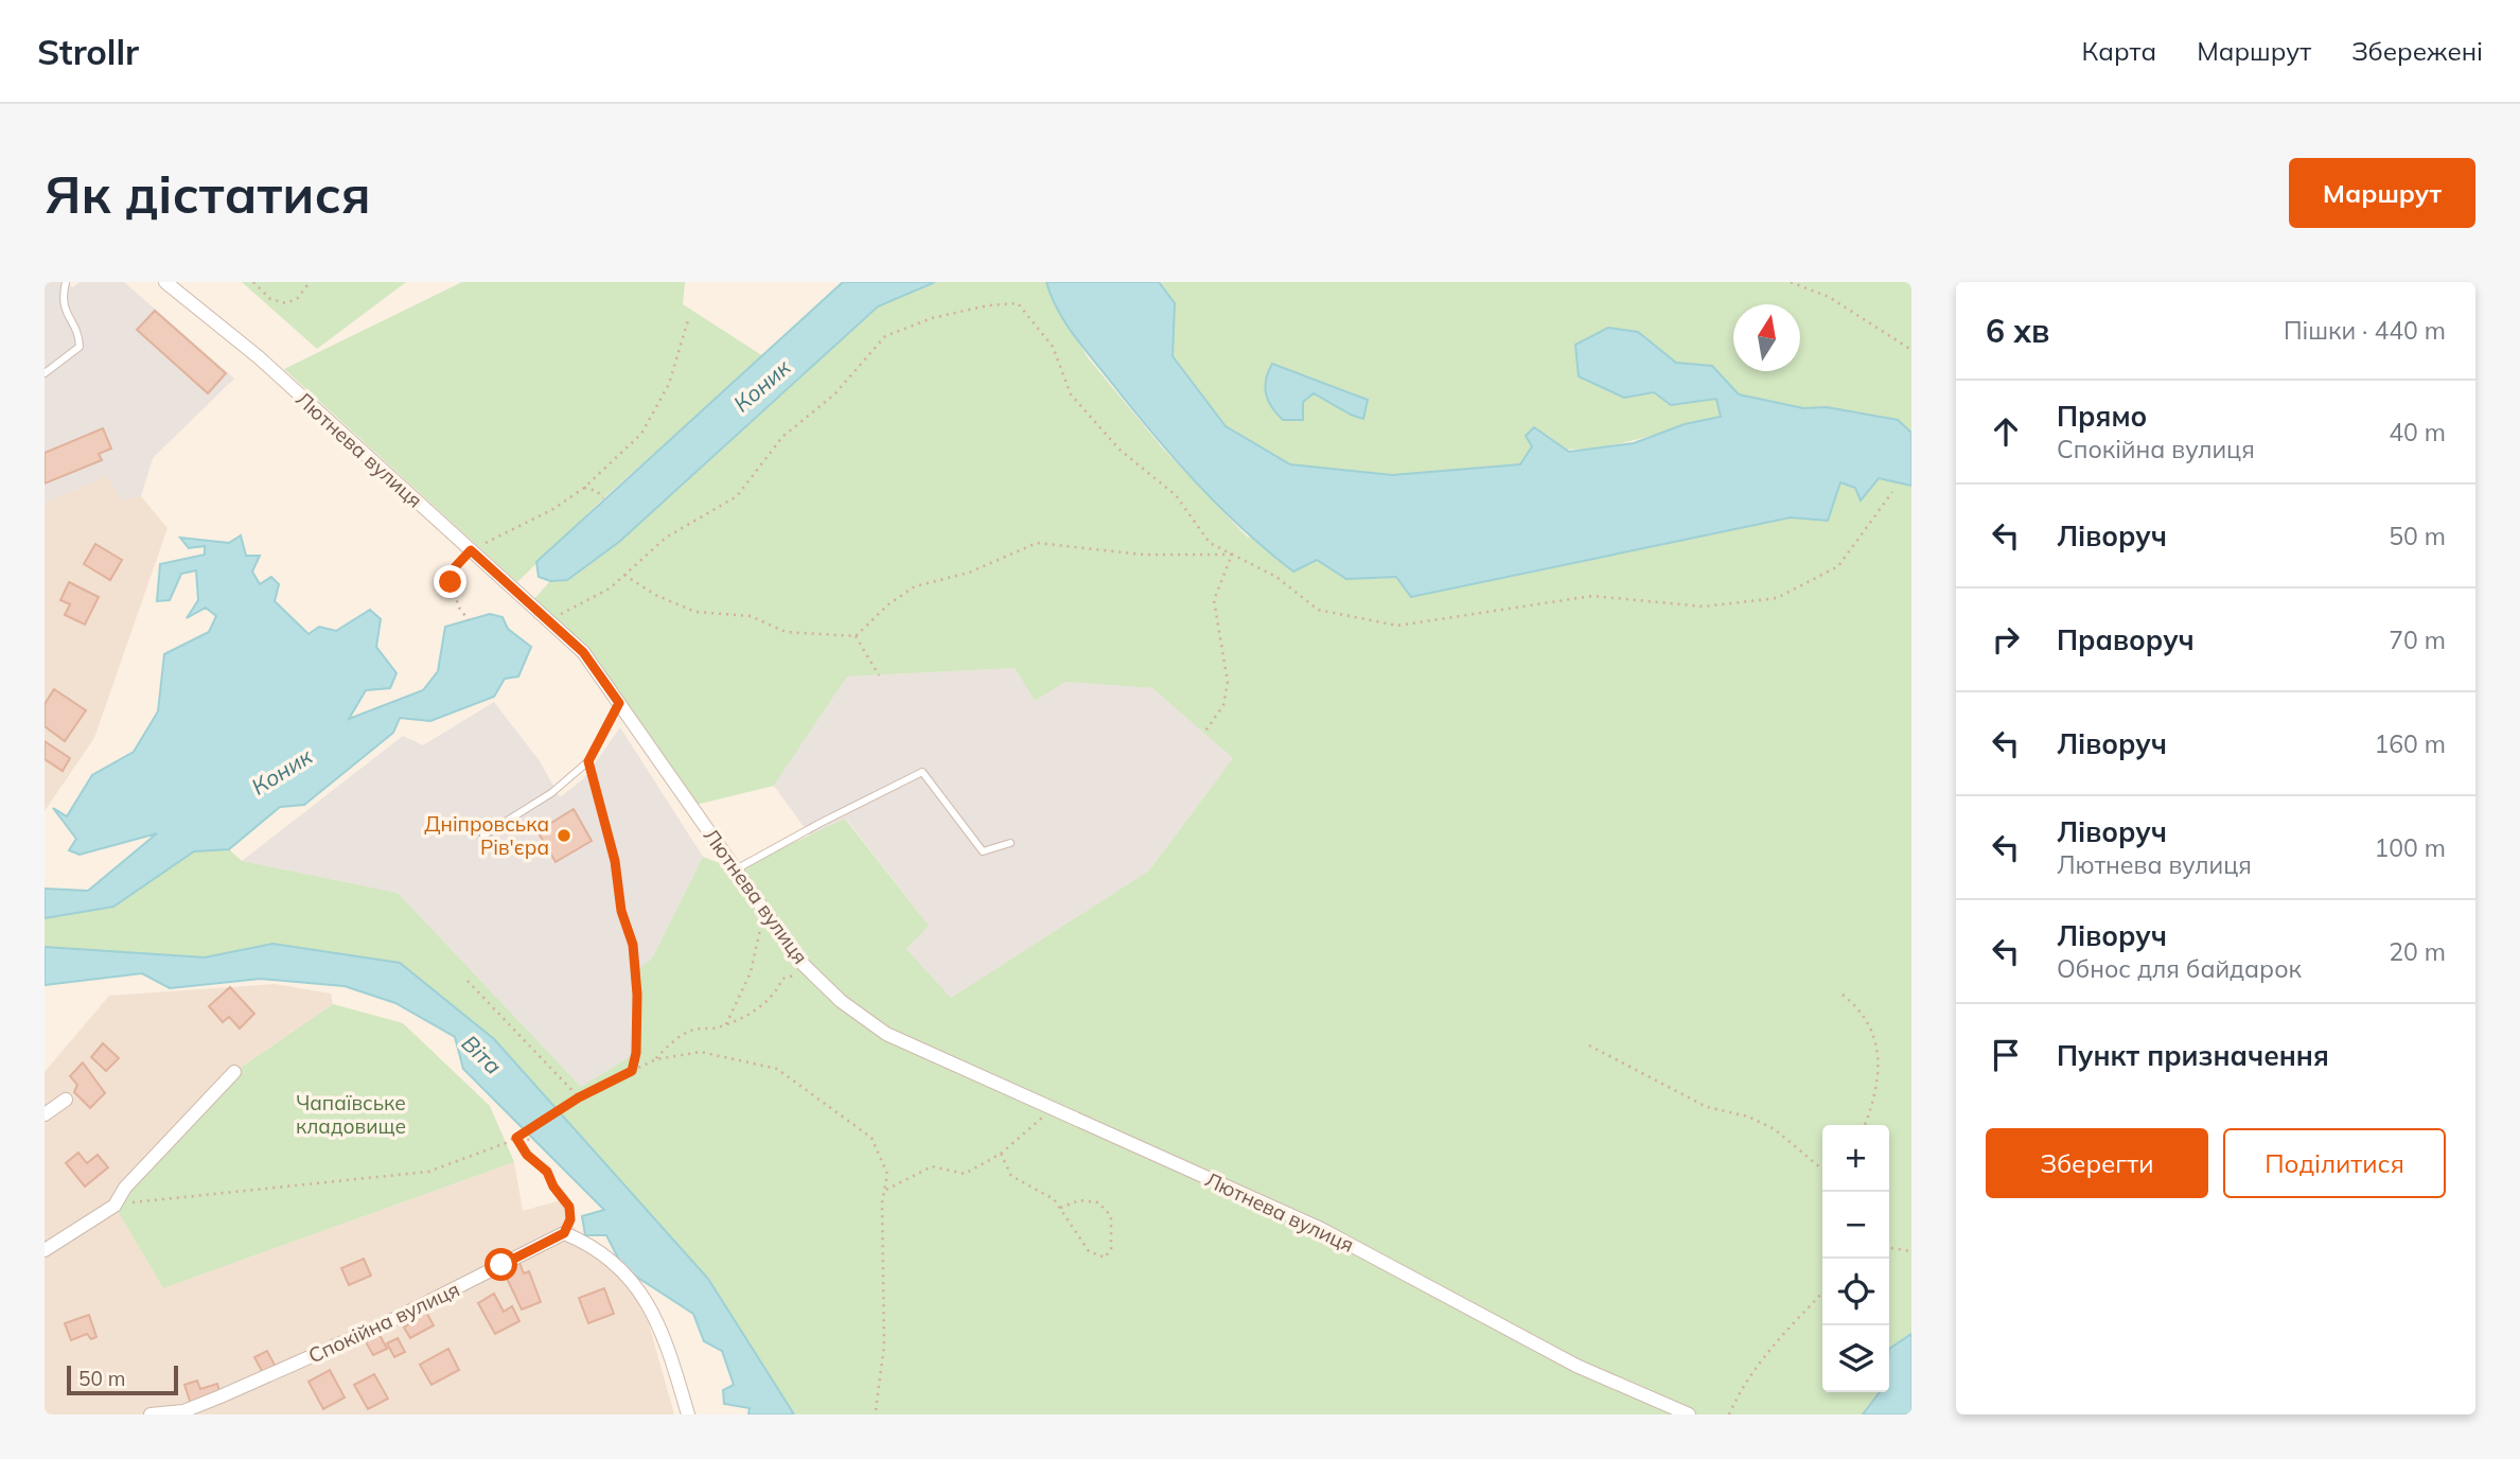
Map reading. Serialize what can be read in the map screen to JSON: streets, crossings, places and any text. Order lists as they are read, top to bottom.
{
  "streets": {
    "street": ["Лютнева вулиця", "Спокійна вулиця"]
  },
  "water": ["Коник", "Віта"],
  "parks": ["Чапаївське кладовище"],
  "places": ["Дніпровська Рів'єра"],
  "scale_bar": "50 m",
  "north": "top",
  "page": {
    "header": "Strollr",
    "nav": ["Карта", "Маршрут", "Збережені"],
    "buttons": [
      "Маршрут",
      ["Зберегти", "Поділитися"]
    ],
    "title": "Як дістатися",
    "heading": ["6 хв", "Пішки · 440 m"],
    "list": [
      ["Прямо", "Спокійна вулиця", "40 m"],
      ["Ліворуч", "50 m"],
      ["Праворуч", "70 m"],
      ["Ліворуч", "160 m"],
      ["Ліворуч", "Лютнева вулиця", "100 m"],
      ["Ліворуч", "Обнос для байдарок", "20 m"],
      "Пункт призначення"
    ],
    "map_buttons": ["+", "−"],
    "scale": "50 m"
  }
}
